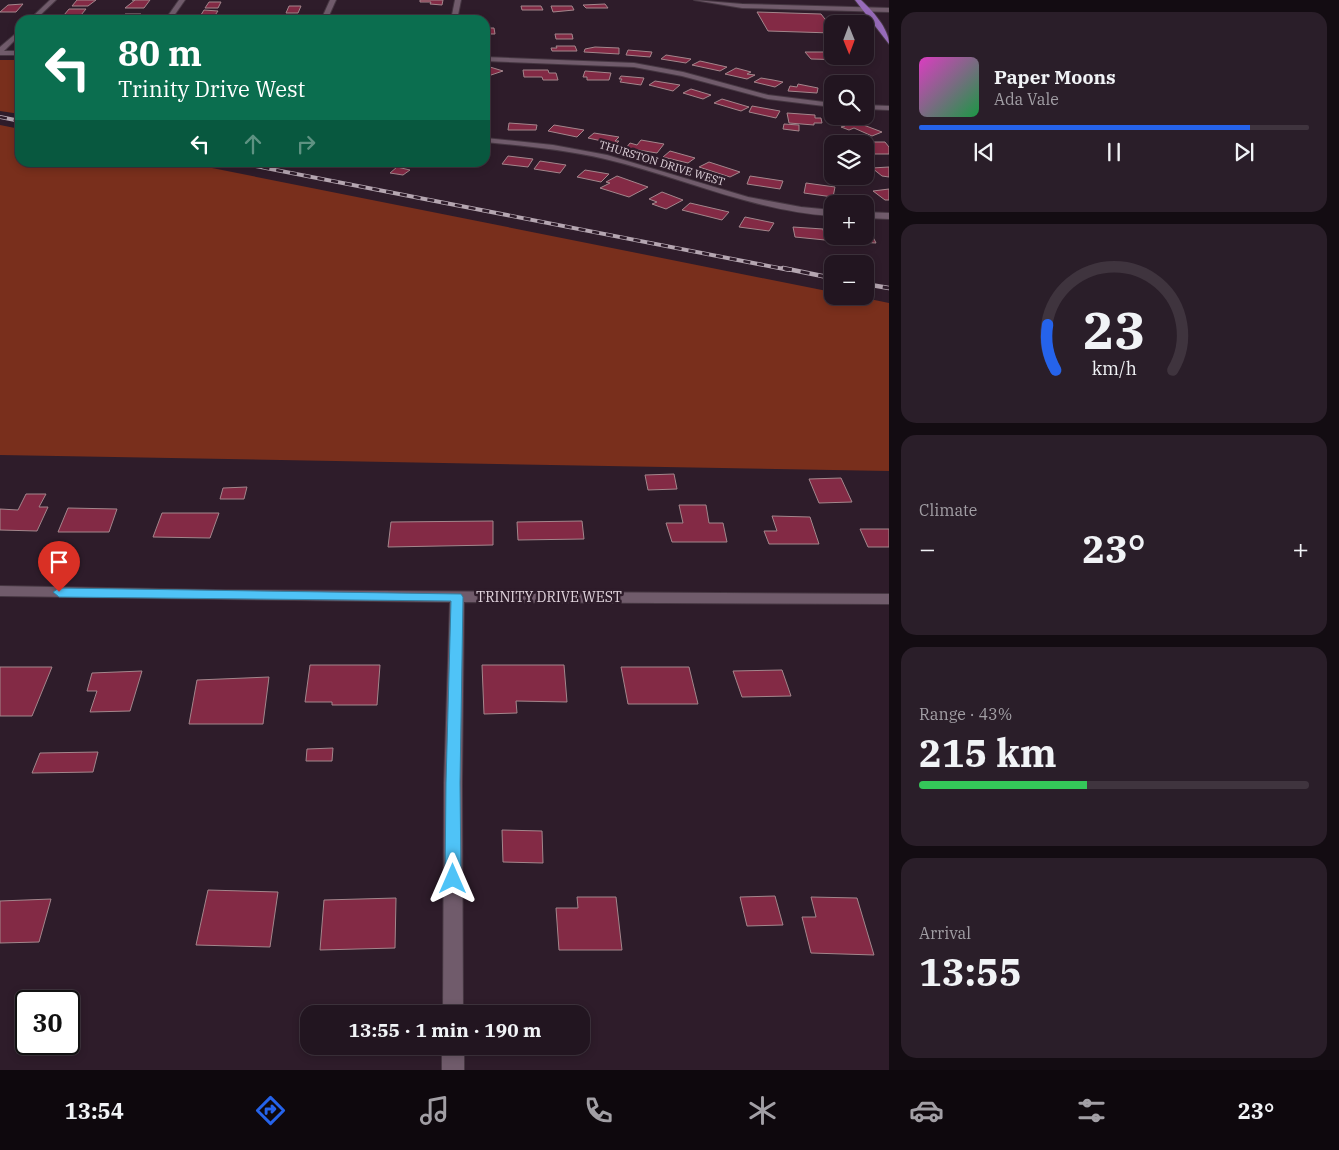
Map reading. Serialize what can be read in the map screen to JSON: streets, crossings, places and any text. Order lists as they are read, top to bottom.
{
  "streets": {
    "street": ["THURSTON DRIVE WEST", "TRINITY DRIVE WEST"]
  },
  "north": "bottom",
  "page": {
    "map_buttons": ["+", "−"],
    "turn": ["80 m", "Trinity Drive West"],
    "song": ["Paper Moons", "Ada Vale"],
    "tile": [
      "Climate",
      ["Range · 43%", "215 km"],
      ["Arrival", "13:55"]
    ],
    "heat": ["−", "23°", "+"],
    "limit": "30",
    "trip": "13:55 · 1 min · 190 m",
    "tabs": ["13:54", "23°"],
    "gauge": ["23", "km/h"]
  }
}
